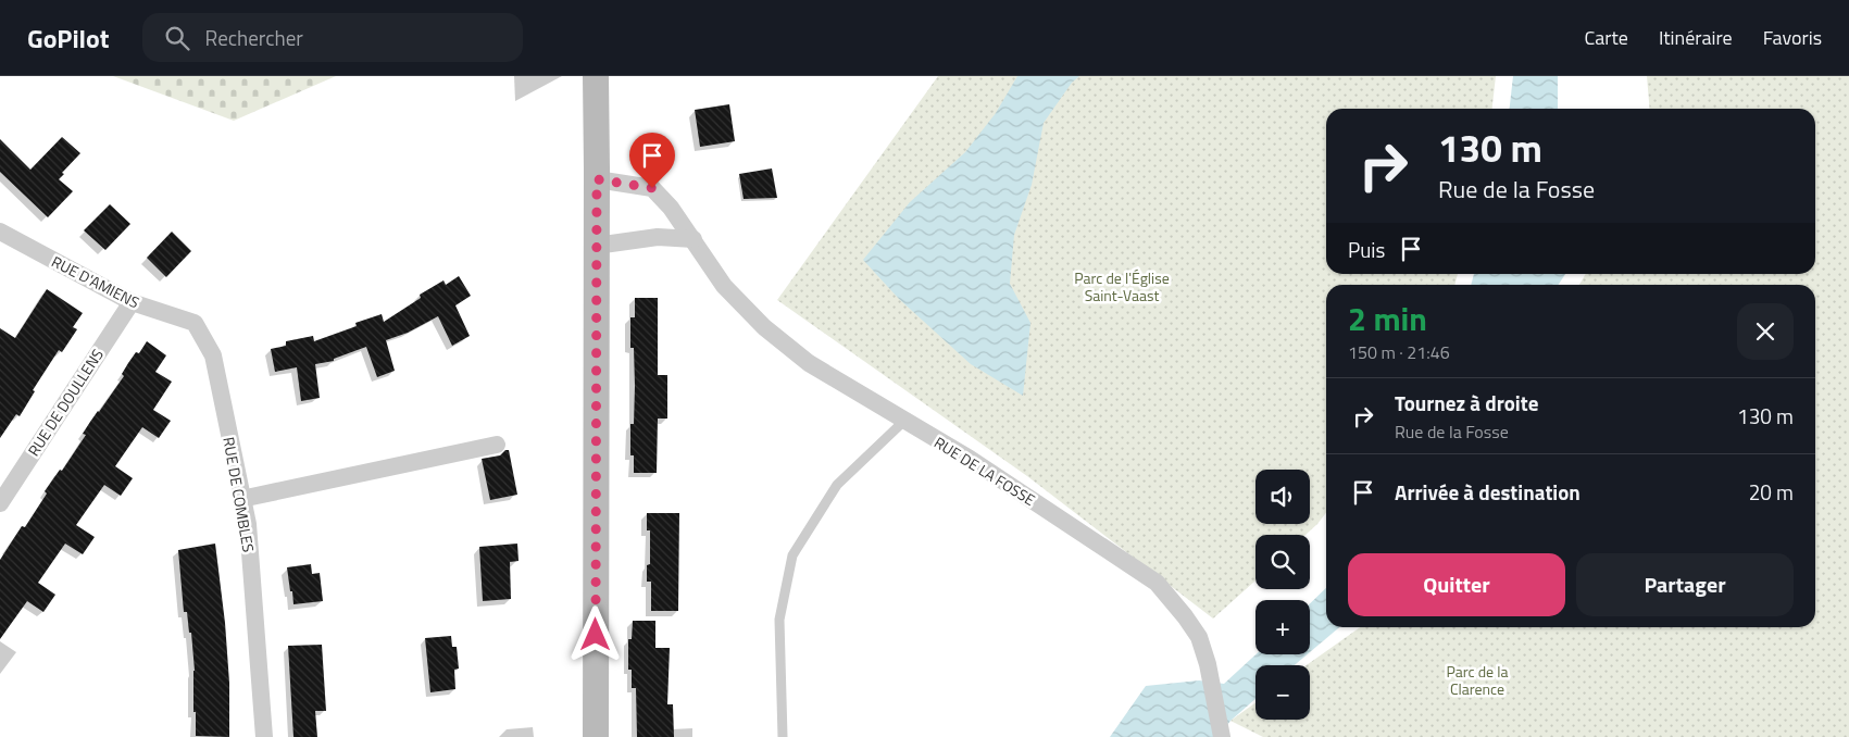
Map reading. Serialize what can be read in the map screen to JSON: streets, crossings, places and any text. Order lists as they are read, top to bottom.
{
  "streets": {
    "street": [
      "RUE D'AMIENS",
      "RUE DE DOULLENS",
      "RUE DE LA FOSSE",
      "RUE DE COMBLES"
    ]
  },
  "crossings": [
    ["RUE D'AMIENS", "RUE DE DOULLENS"],
    ["RUE D'AMIENS", "RUE DE COMBLES"]
  ],
  "parks": ["Parc de l'Église Saint-Vaast", "Parc de la Clarence"],
  "page": {
    "header": "GoPilot",
    "search": "Rechercher",
    "nav": ["Carte", "Itinéraire", "Favoris"],
    "turn": ["130 m", "Rue de la Fosse"],
    "then": "Puis",
    "heading": ["2 min", "150 m · 21:46"],
    "list": [
      {
        "name": "Tournez à droite",
        "note": "Rue de la Fosse",
        "value": "130 m"
      },
      {
        "name": "Arrivée à destination",
        "value": "20 m"
      }
    ],
    "map_buttons": ["+", "−"],
    "buttons": ["Quitter", "Partager"]
  }
}
